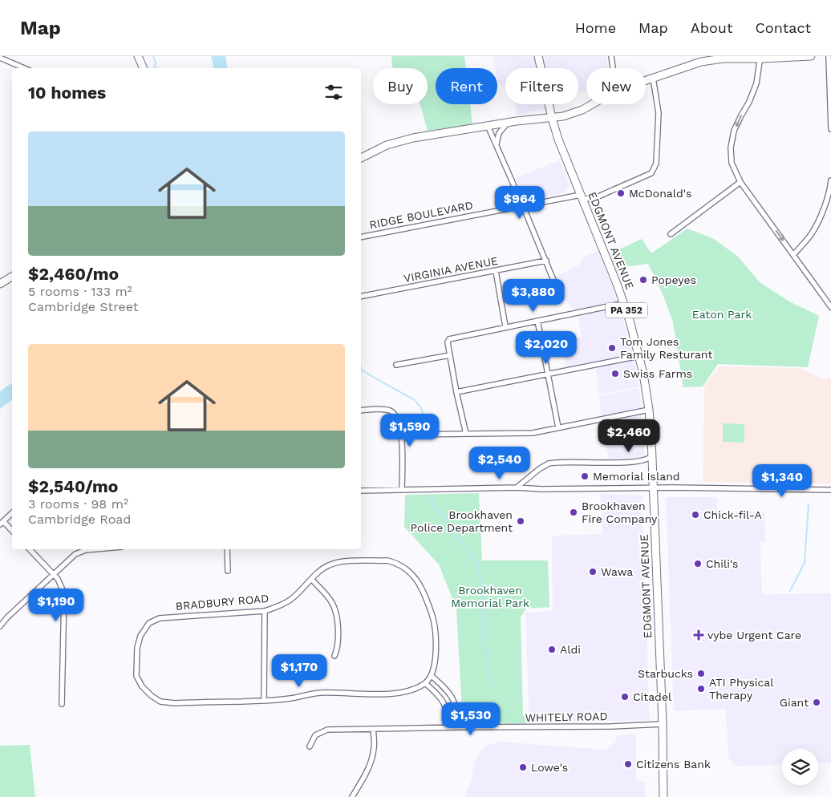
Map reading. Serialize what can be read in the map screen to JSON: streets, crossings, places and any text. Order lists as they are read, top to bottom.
{
  "streets": {
    "main road": ["EDGMONT AVENUE", "PA 352"],
    "street": [
      "RIDGE BOULEVARD",
      "VIRGINIA AVENUE",
      "BRADBURY ROAD",
      "WHITELY ROAD"
    ]
  },
  "crossings": [
    ["RIDGE BOULEVARD", "EDGMONT AVENUE"],
    ["EDGMONT AVENUE", "WHITELY ROAD"]
  ],
  "parks": ["Eaton Park", "Brookhaven Memorial Park"],
  "places": {
    "other": [
      "McDonald's",
      "Popeyes",
      "Tom Jones Family Resturant",
      "Swiss Farms",
      "Memorial Island",
      "Brookhaven Fire Company",
      "Chick-fil-A",
      "Brookhaven Police Department",
      "Chili's",
      "Wawa",
      "Aldi",
      "Starbucks",
      "ATI Physical Therapy",
      "Citadel",
      "Giant",
      "Citizens Bank",
      "Lowe's"
    ],
    "health": ["vybe Urgent Care"]
  },
  "page": {
    "header": "Map",
    "nav": [
      "Home",
      "Map",
      "About",
      "Contact"
    ],
    "chip": [
      "Buy",
      "Rent",
      "Filters",
      "New"
    ],
    "heading": "10 homes",
    "list": [
      {
        "name": "$2,460/mo",
        "note": "5 rooms · 133 m² · Cambridge Street"
      },
      {
        "name": "$2,540/mo",
        "note": "3 rooms · 98 m² · Cambridge Road"
      }
    ],
    "price": [
      "$964",
      "$3,880",
      "$2,020",
      "$1,590",
      "$2,460",
      "$2,540",
      "$1,340",
      "$1,190",
      "$1,170",
      "$1,530"
    ]
  }
}
